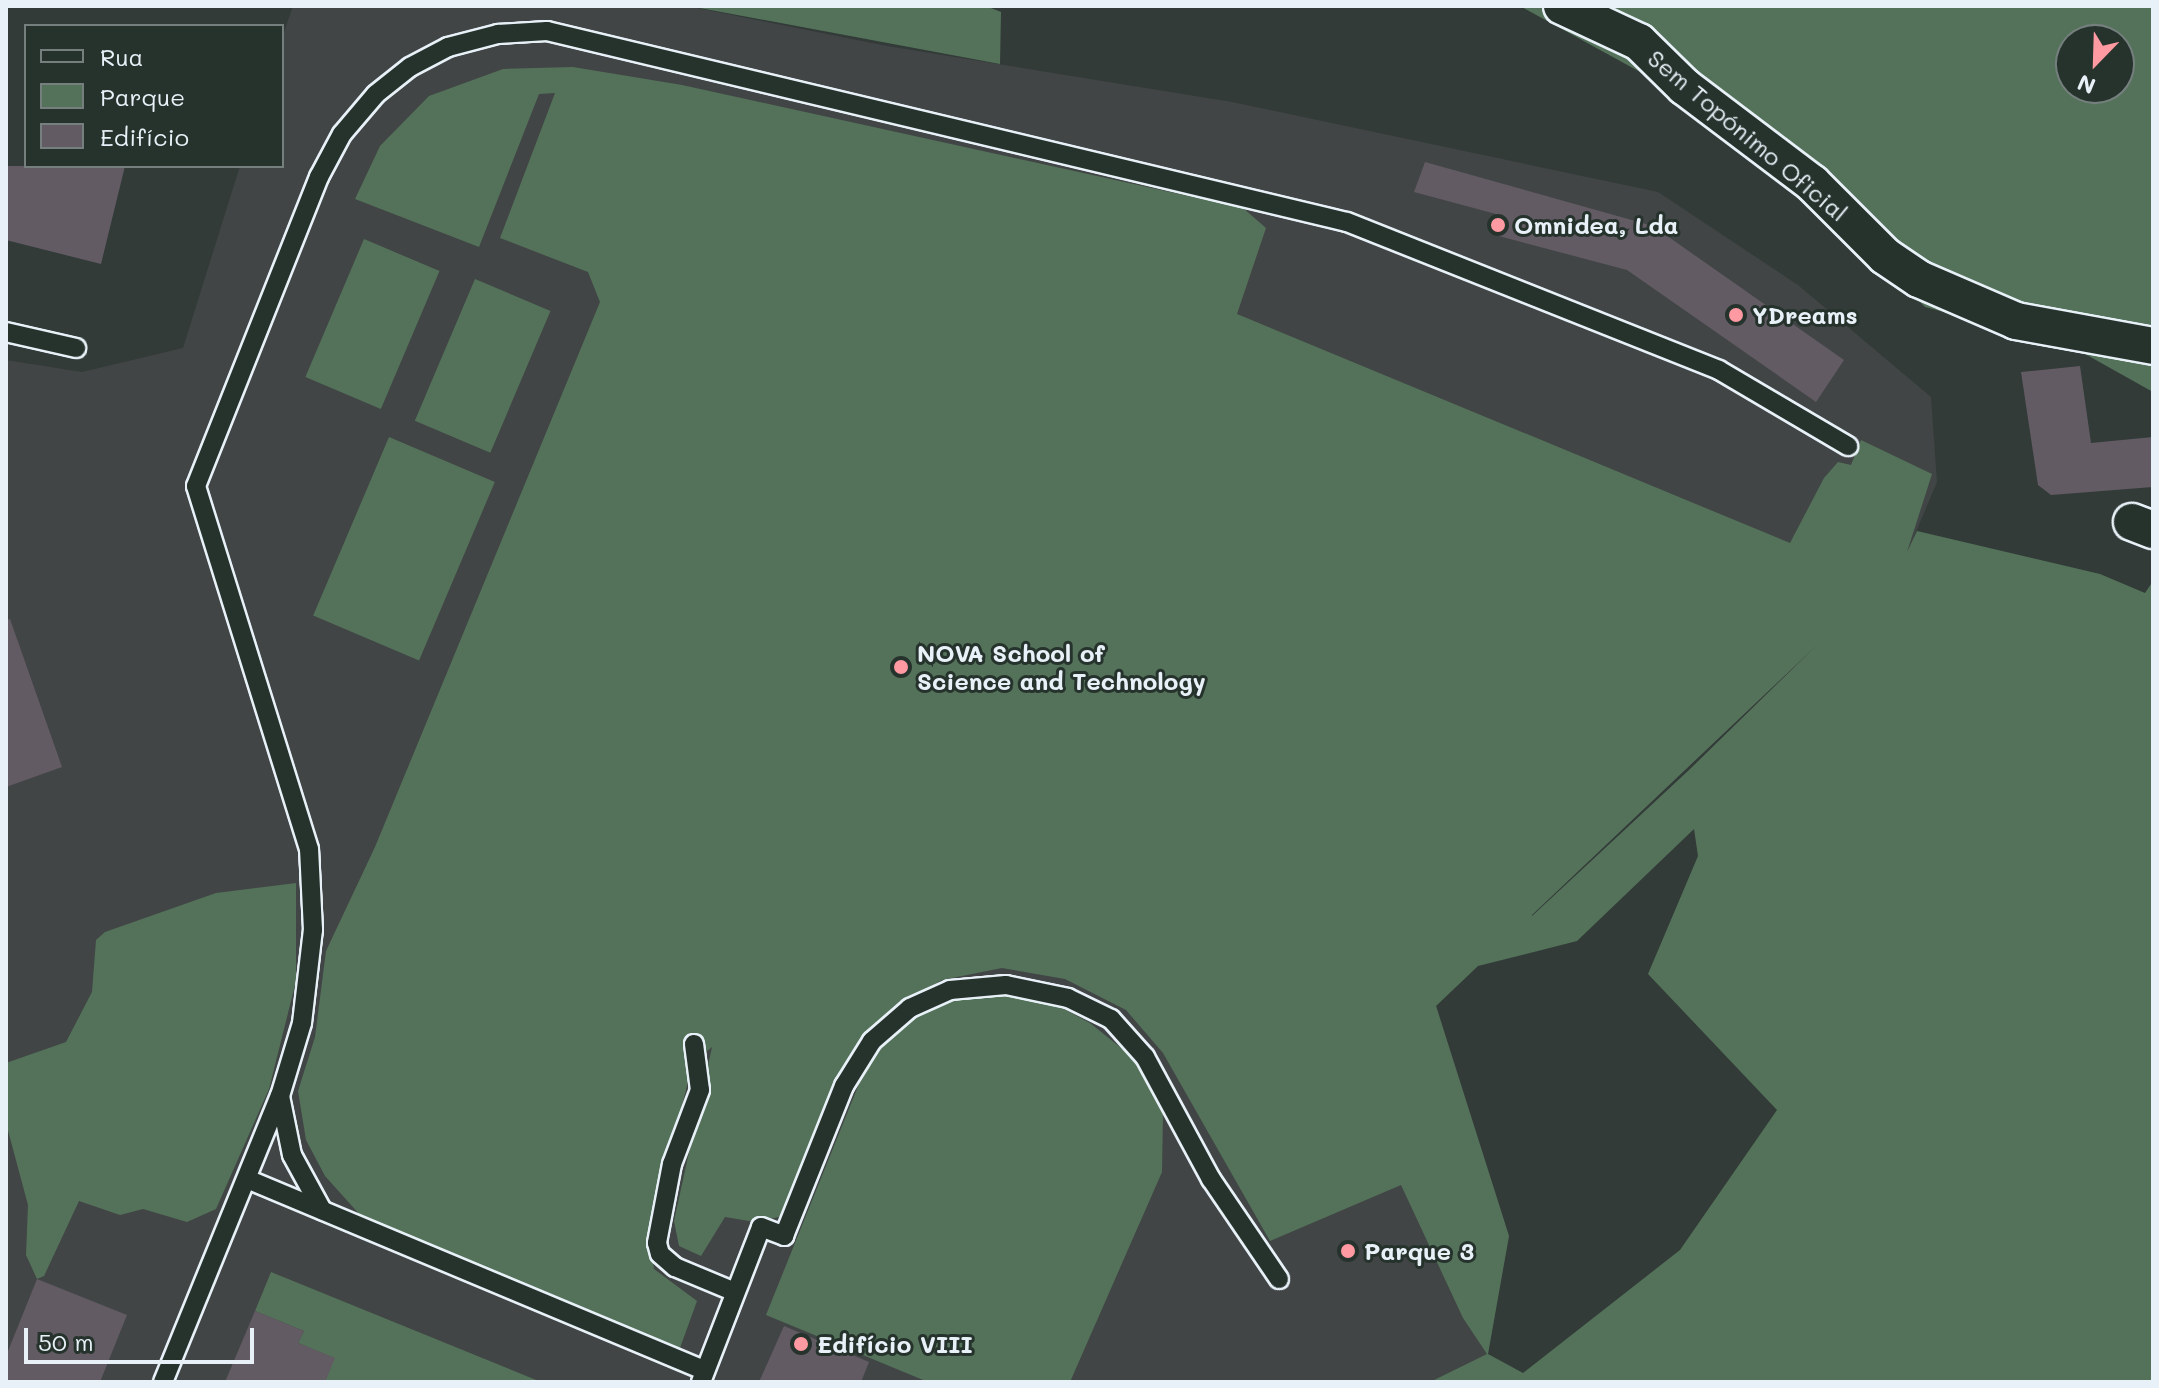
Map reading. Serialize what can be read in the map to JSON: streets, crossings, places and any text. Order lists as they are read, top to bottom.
{
  "streets": {
    "street": ["Sem Topónimo Oficial"]
  },
  "places": [
    "Omnidea, Lda",
    "YDreams",
    "NOVA School of Science and Technology",
    "Parque 3",
    "Edifício VIII"
  ],
  "legend": ["Rua", "Parque", "Edifício"],
  "scale_bar": "50 m",
  "north": "bottom left"
}
